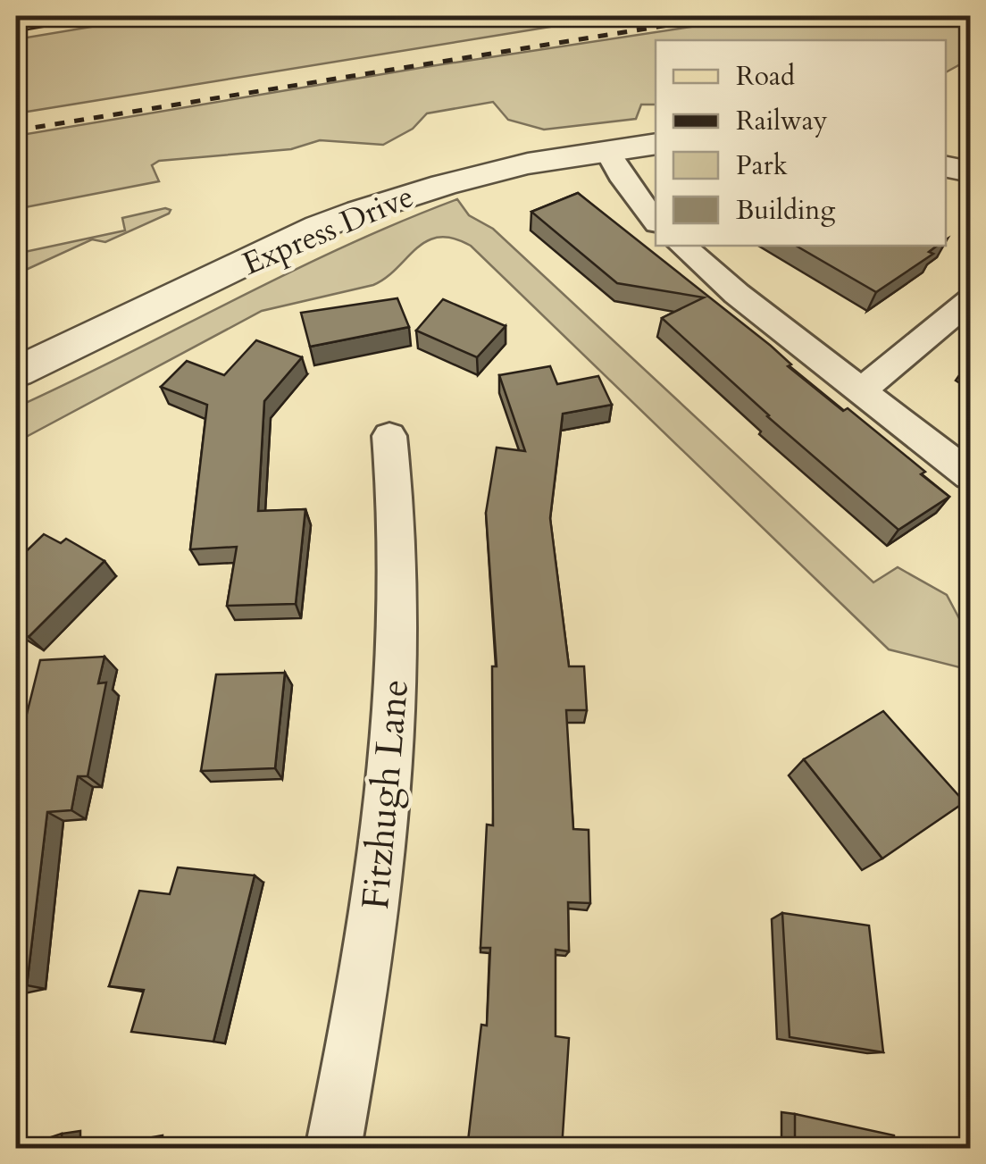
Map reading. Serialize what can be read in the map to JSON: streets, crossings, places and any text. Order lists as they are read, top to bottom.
{
  "streets": {
    "street": ["Express Drive", "Fitzhugh Lane"]
  },
  "legend": [
    "Road",
    "Railway",
    "Park",
    "Building"
  ]
}
